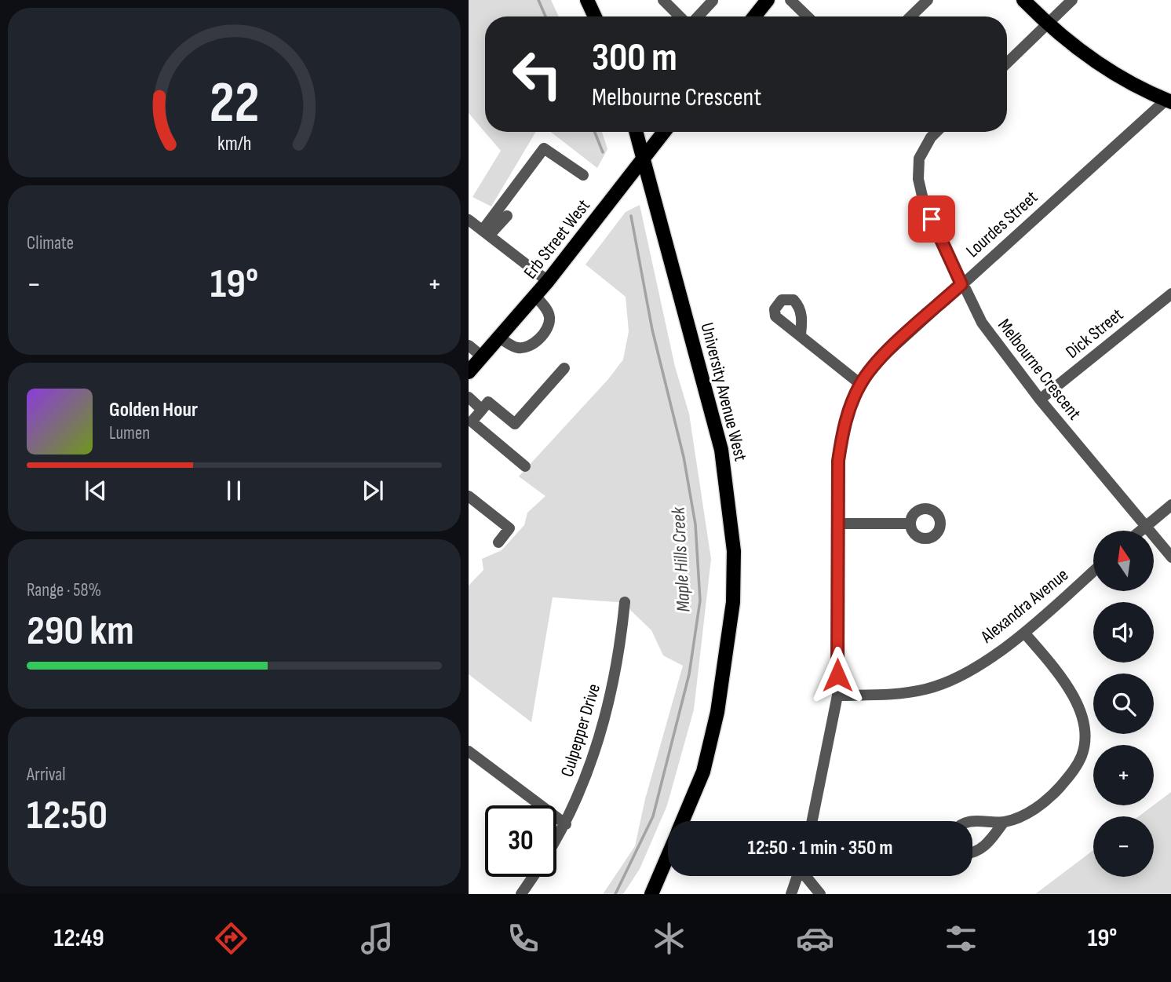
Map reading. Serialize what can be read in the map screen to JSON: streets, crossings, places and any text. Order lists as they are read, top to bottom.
{
  "streets": {
    "main road": ["Erb Street West", "University Avenue West"],
    "street": [
      "Lourdes Street",
      "Dick Street",
      "Melbourne Crescent",
      "Alexandra Avenue",
      "Culpepper Drive"
    ]
  },
  "crossings": [
    ["Lourdes Street", "Melbourne Crescent"],
    ["Lourdes Street", "Alexandra Avenue"],
    ["Erb Street West", "University Avenue West"],
    ["Dick Street", "Melbourne Crescent"]
  ],
  "water": ["Maple Hills Creek"],
  "north": "top",
  "page": {
    "turn": ["300 m", "Melbourne Crescent"],
    "tile": [
      "Climate",
      ["Range · 58%", "290 km"],
      ["Arrival", "12:50"]
    ],
    "heat": ["−", "19°", "+"],
    "song": ["Golden Hour", "Lumen"],
    "map_buttons": ["+", "−"],
    "limit": "30",
    "trip": "12:50 · 1 min · 350 m",
    "tabs": ["12:49", "19°"],
    "gauge": ["22", "km/h"]
  }
}
